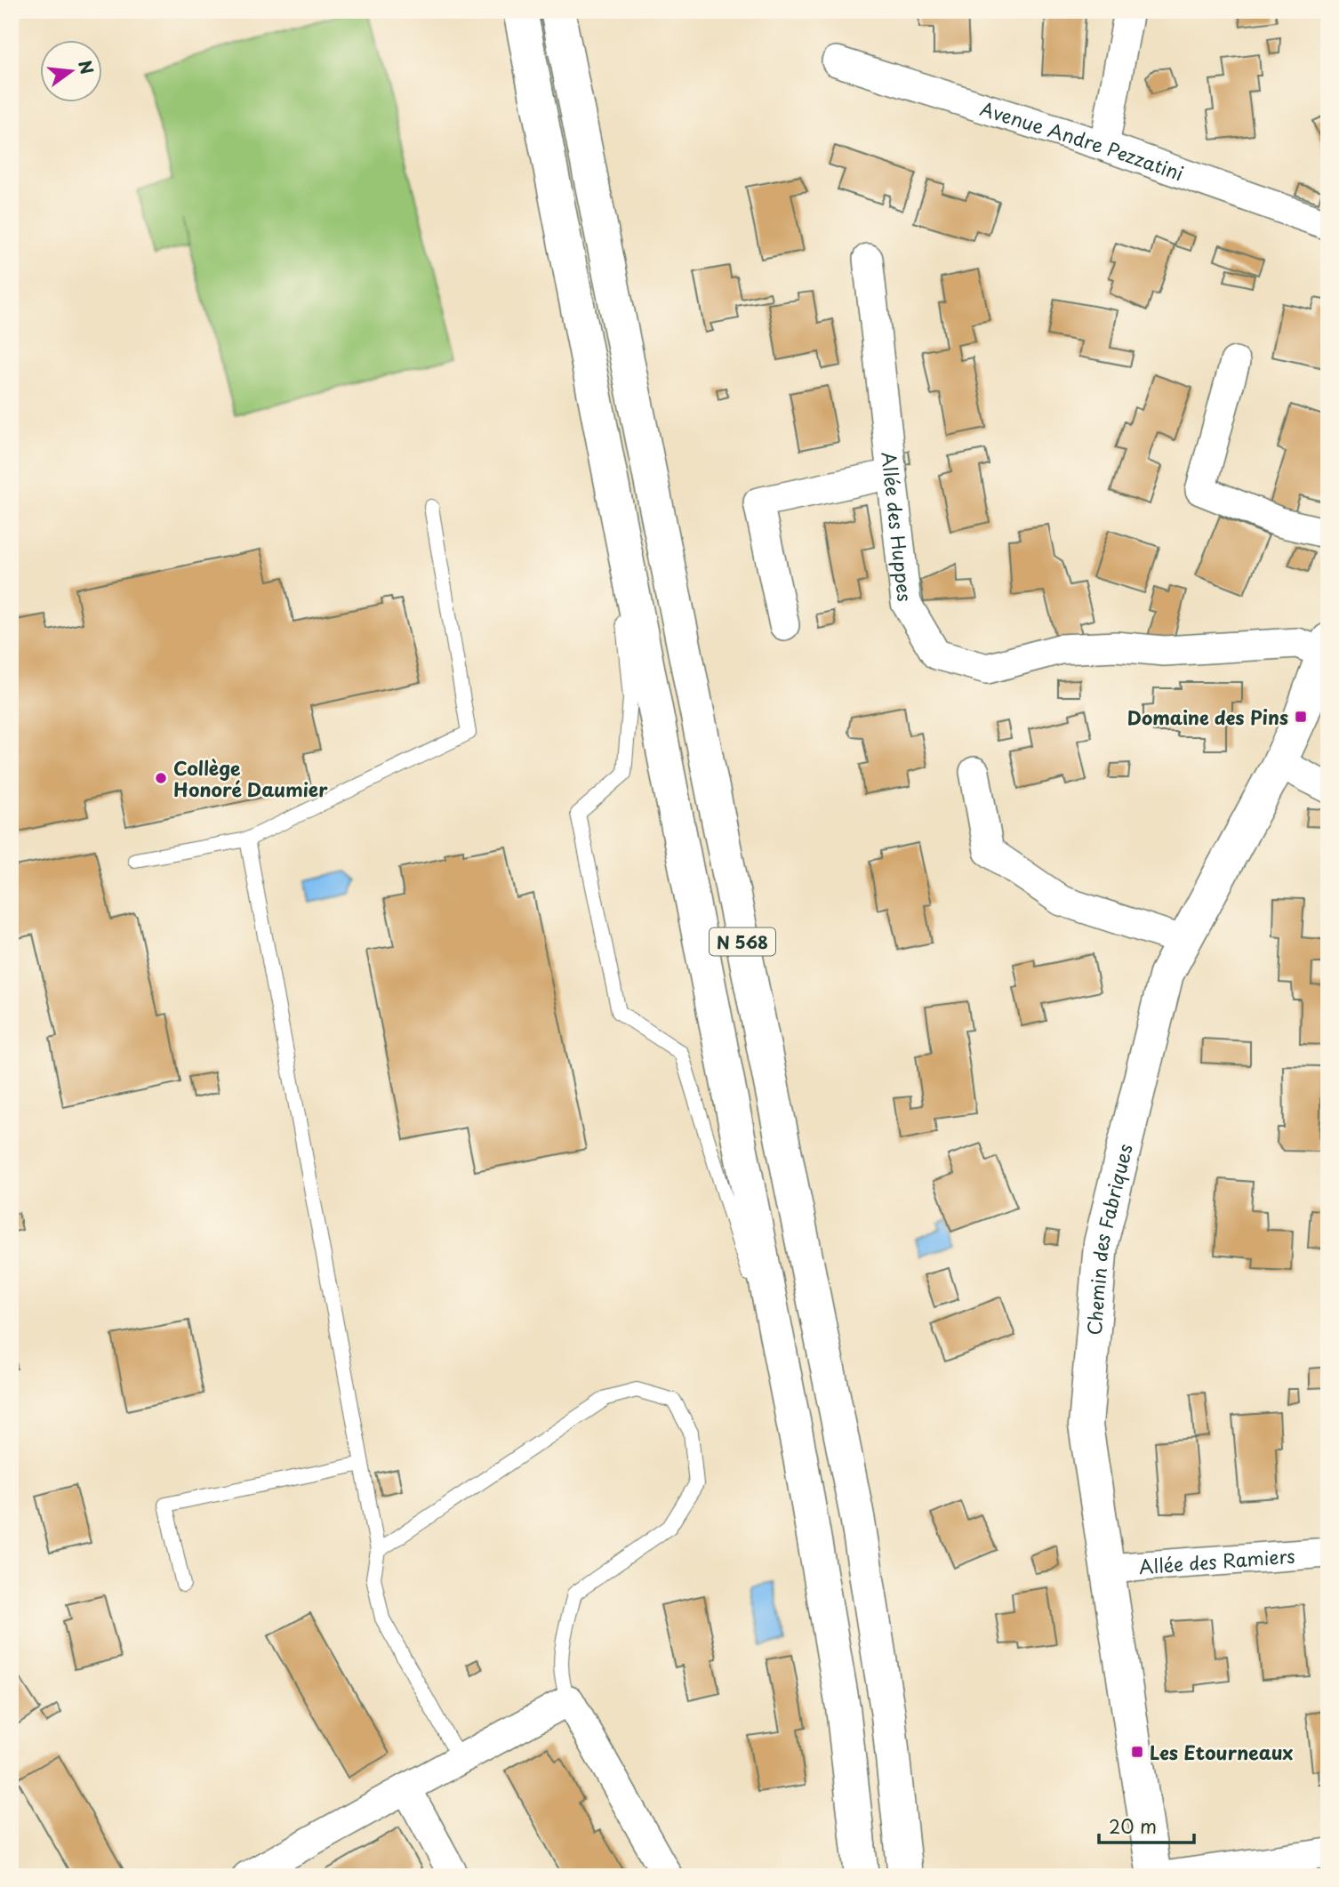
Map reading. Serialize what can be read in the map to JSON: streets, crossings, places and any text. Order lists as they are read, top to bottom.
{
  "streets": {
    "main road": ["N 568", "Chemin des Fabriques"],
    "street": ["Avenue Andre Pezzatini", "Allée des Huppes", "Allée des Ramiers"]
  },
  "crossings": [
    ["Allée des Huppes", "Chemin des Fabriques"],
    ["Chemin des Fabriques", "Allée des Ramiers"]
  ],
  "places": {
    "transit": ["Domaine des Pins", "Les Etourneaux"],
    "other": ["Collège Honoré Daumier"]
  },
  "scale_bar": "20 m",
  "north": "right"
}
